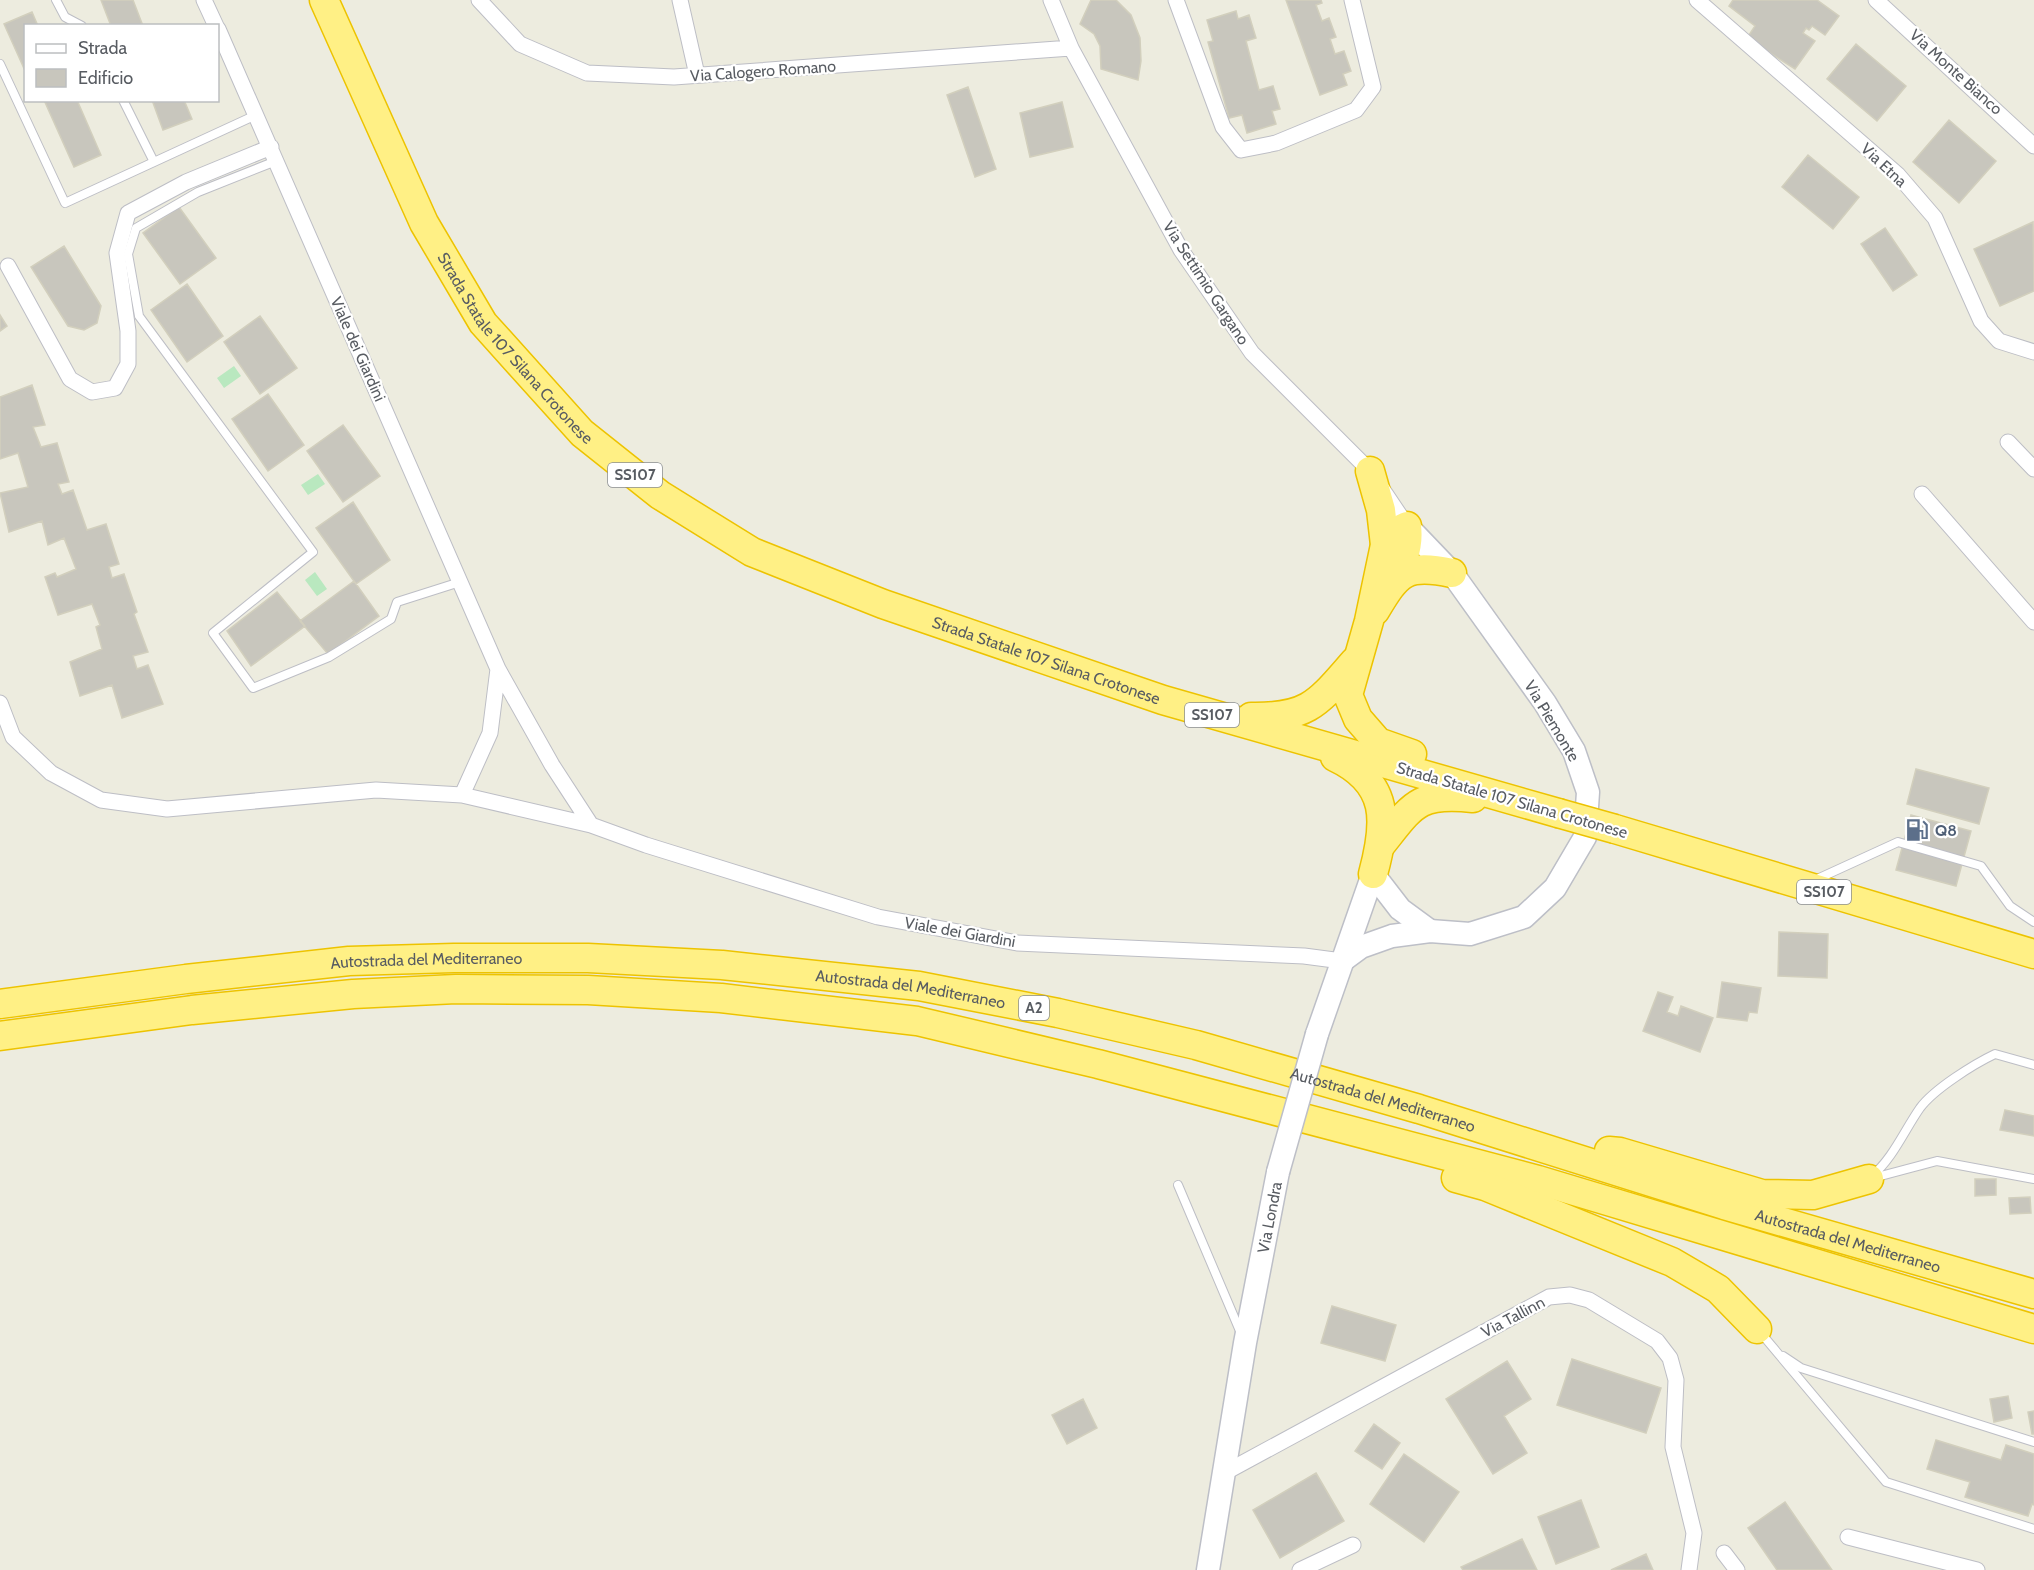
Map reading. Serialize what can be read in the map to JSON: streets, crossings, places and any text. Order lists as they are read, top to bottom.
{
  "streets": {
    "highway": [
      "Strada Statale 107 Silana Crotonese",
      "SS107",
      "Autostrada del Mediterraneo",
      "A2"
    ],
    "street": [
      "Via Calogero Romano",
      "Via Monte Bianco",
      "Via Etna",
      "Via Settimio Gargano",
      "Viale dei Giardini",
      "Via Piemonte",
      "Via Londra",
      "Via Tallinn"
    ]
  },
  "crossings": [
    ["Via Calogero Romano", "Via Settimio Gargano"],
    ["Via Settimio Gargano", "Via Piemonte"],
    ["Viale dei Giardini", "Via Piemonte"],
    ["Viale dei Giardini", "Via Londra"],
    ["Via Piemonte", "Via Londra"],
    ["Via Londra", "Via Tallinn"]
  ],
  "places": {
    "fuel station": ["Q8"]
  },
  "legend": ["Strada", "Edificio"]
}
